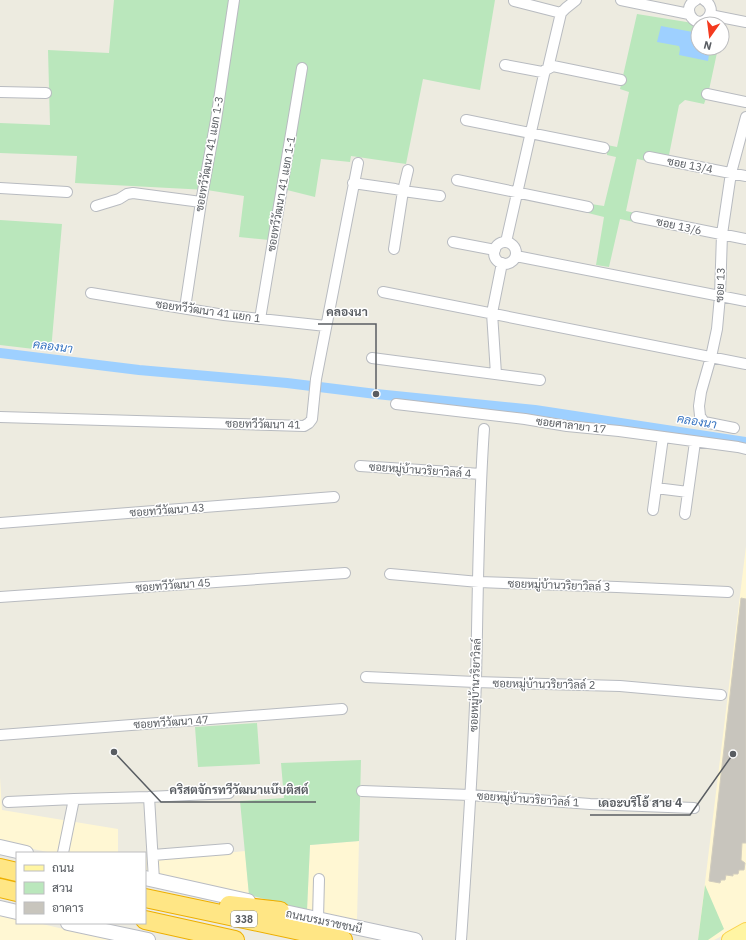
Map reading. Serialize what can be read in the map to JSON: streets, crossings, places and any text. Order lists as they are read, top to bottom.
{
  "streets": {
    "highway": ["338", "ถนนบรมราชชนนี"],
    "street": [
      "ซอยทวีวัฒนา 41 แยก 1-3",
      "ซอย 13/4",
      "ซอยทวีวัฒนา 41 แยก 1-1",
      "ซอย 13/6",
      "ซอย 13",
      "ซอยทวีวัฒนา 41 แยก 1",
      "ซอยทวีวัฒนา 41",
      "ซอยศาลายา 17",
      "ซอยหมู่บ้านวริยาวิลล์ 4",
      "ซอยทวีวัฒนา 43",
      "ซอยทวีวัฒนา 45",
      "ซอยหมู่บ้านวริยาวิลล์ 3",
      "ซอยหมู่บ้านวริยาวิลล์ 2",
      "ซอยหมู่บ้านวริยาวิลล์",
      "ซอยทวีวัฒนา 47",
      "ซอยหมู่บ้านวริยาวิลล์ 1"
    ]
  },
  "crossings": [
    ["ซอยทวีวัฒนา 41 แยก 1-3", "ซอยทวีวัฒนา 41 แยก 1"],
    ["ซอย 13/4", "ซอย 13"],
    ["ซอยทวีวัฒนา 41 แยก 1-1", "ซอยทวีวัฒนา 41 แยก 1"],
    ["ซอย 13/6", "ซอย 13"],
    ["ซอยทวีวัฒนา 41 แยก 1", "ซอยทวีวัฒนา 41"],
    ["ซอยหมู่บ้านวริยาวิลล์ 4", "ซอยหมู่บ้านวริยาวิลล์"],
    ["ซอยหมู่บ้านวริยาวิลล์ 3", "ซอยหมู่บ้านวริยาวิลล์"],
    ["ซอยหมู่บ้านวริยาวิลล์ 2", "ซอยหมู่บ้านวริยาวิลล์"],
    ["ซอยหมู่บ้านวริยาวิลล์", "ซอยหมู่บ้านวริยาวิลล์ 1"],
    ["338", "ถนนบรมราชชนนี"]
  ],
  "water": ["คลองนา"],
  "places": ["คลองนา", "คริสตจักรทวีวัฒนาแบ๊บติสต์", "เดอะบริโอ้ สาย 4"],
  "legend": ["ถนน", "สวน", "อาคาร"],
  "north": "bottom"
}
